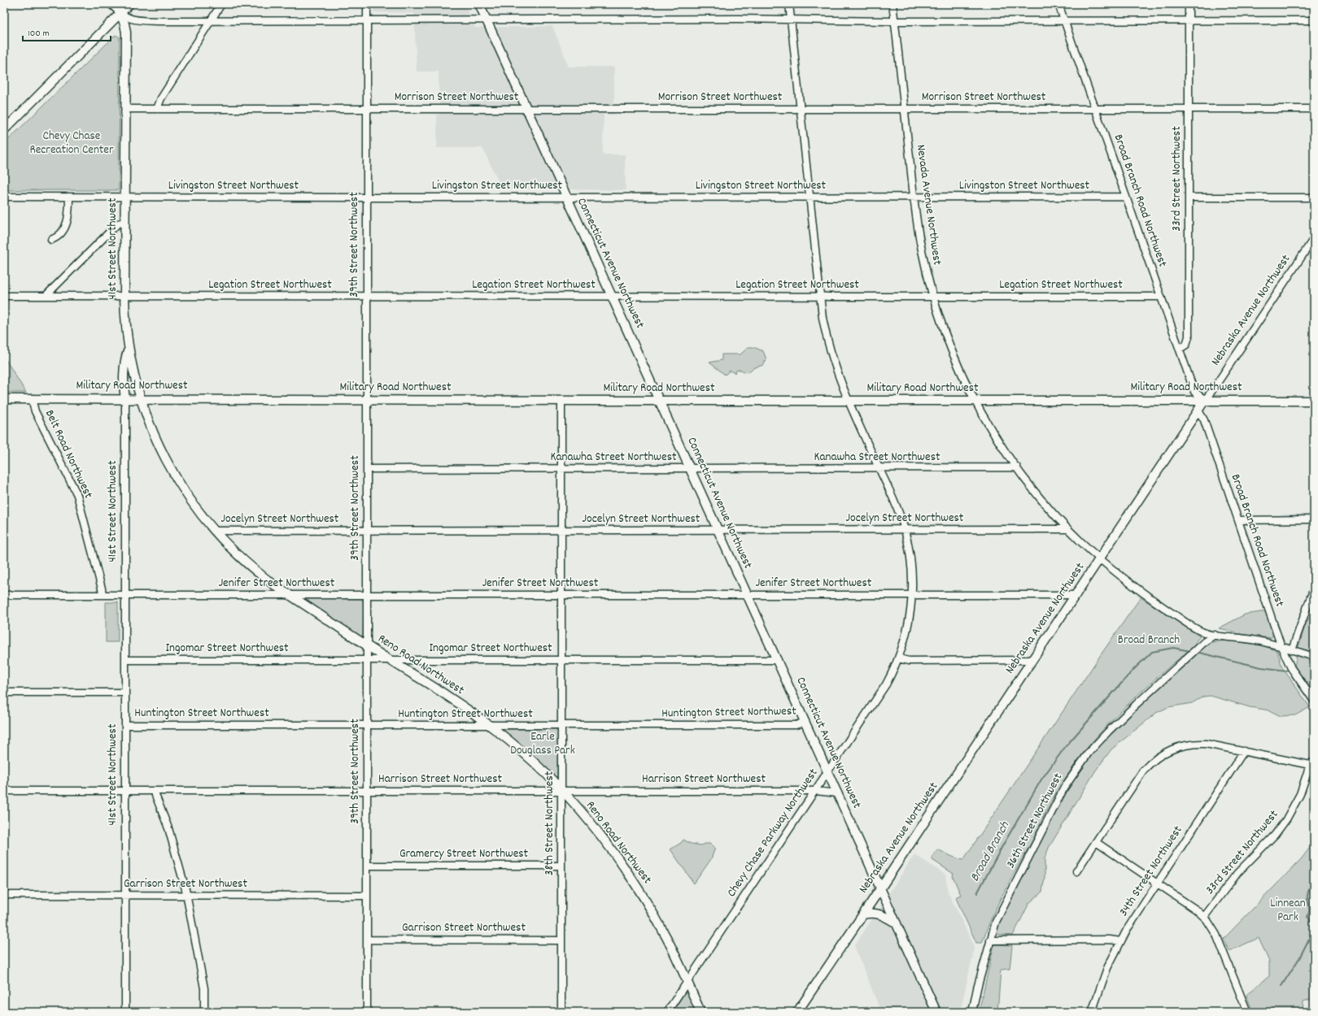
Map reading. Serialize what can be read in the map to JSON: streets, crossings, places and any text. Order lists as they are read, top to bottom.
{
  "streets": {
    "main road": [
      "41st Street Northwest",
      "Connecticut Avenue Northwest",
      "Nebraska Avenue Northwest",
      "Military Road Northwest",
      "Reno Road Northwest"
    ],
    "street": [
      "Morrison Street Northwest",
      "33rd Street Northwest",
      "Livingston Street Northwest",
      "Broad Branch Road Northwest",
      "Nevada Avenue Northwest",
      "39th Street Northwest",
      "Legation Street Northwest",
      "Belt Road Northwest",
      "Kanawha Street Northwest",
      "Jocelyn Street Northwest",
      "Jenifer Street Northwest",
      "Ingomar Street Northwest",
      "Huntington Street Northwest",
      "Harrison Street Northwest",
      "36th Street Northwest",
      "38th Street Northwest",
      "Chevy Chase Parkway Northwest",
      "Gramercy Street Northwest",
      "34th Street Northwest",
      "Garrison Street Northwest"
    ]
  },
  "crossings": [
    ["Morrison Street Northwest", "33rd Street Northwest"],
    ["Morrison Street Northwest", "Broad Branch Road Northwest"],
    ["Morrison Street Northwest", "Nevada Avenue Northwest"],
    ["Morrison Street Northwest", "39th Street Northwest"],
    ["Morrison Street Northwest", "41st Street Northwest"],
    ["Morrison Street Northwest", "Connecticut Avenue Northwest"],
    ["Morrison Street Northwest", "Chevy Chase Parkway Northwest"],
    ["33rd Street Northwest", "Broad Branch Road Northwest"],
    ["Livingston Street Northwest", "Broad Branch Road Northwest"],
    ["Livingston Street Northwest", "Nevada Avenue Northwest"],
    ["Livingston Street Northwest", "39th Street Northwest"],
    ["Livingston Street Northwest", "41st Street Northwest"],
    ["Livingston Street Northwest", "Connecticut Avenue Northwest"],
    ["Livingston Street Northwest", "Chevy Chase Parkway Northwest"],
    ["Broad Branch Road Northwest", "Nevada Avenue Northwest"],
    ["Broad Branch Road Northwest", "Legation Street Northwest"],
    ["Broad Branch Road Northwest", "Nebraska Avenue Northwest"],
    ["Broad Branch Road Northwest", "Military Road Northwest"],
    ["Nevada Avenue Northwest", "Legation Street Northwest"],
    ["Nevada Avenue Northwest", "Nebraska Avenue Northwest"],
    ["Nevada Avenue Northwest", "Military Road Northwest"],
    ["Nevada Avenue Northwest", "Kanawha Street Northwest"],
    ["Nevada Avenue Northwest", "Jocelyn Street Northwest"],
    ["Nevada Avenue Northwest", "36th Street Northwest"],
    ["39th Street Northwest", "Legation Street Northwest"],
    ["39th Street Northwest", "Military Road Northwest"],
    ["39th Street Northwest", "Kanawha Street Northwest"],
    ["39th Street Northwest", "Jocelyn Street Northwest"],
    ["39th Street Northwest", "Jenifer Street Northwest"],
    ["39th Street Northwest", "Ingomar Street Northwest"],
    ["39th Street Northwest", "Reno Road Northwest"],
    ["39th Street Northwest", "Huntington Street Northwest"],
    ["39th Street Northwest", "Harrison Street Northwest"],
    ["39th Street Northwest", "Gramercy Street Northwest"],
    ["39th Street Northwest", "Garrison Street Northwest"],
    ["41st Street Northwest", "Legation Street Northwest"],
    ["41st Street Northwest", "Military Road Northwest"],
    ["41st Street Northwest", "Jenifer Street Northwest"],
    ["41st Street Northwest", "Ingomar Street Northwest"],
    ["41st Street Northwest", "Reno Road Northwest"],
    ["41st Street Northwest", "Huntington Street Northwest"],
    ["41st Street Northwest", "Harrison Street Northwest"],
    ["41st Street Northwest", "Garrison Street Northwest"],
    ["Connecticut Avenue Northwest", "Legation Street Northwest"],
    ["Connecticut Avenue Northwest", "Nebraska Avenue Northwest"],
    ["Connecticut Avenue Northwest", "Military Road Northwest"],
    ["Connecticut Avenue Northwest", "Kanawha Street Northwest"],
    ["Connecticut Avenue Northwest", "Jocelyn Street Northwest"],
    ["Connecticut Avenue Northwest", "Jenifer Street Northwest"],
    ["Connecticut Avenue Northwest", "Ingomar Street Northwest"],
    ["Connecticut Avenue Northwest", "Huntington Street Northwest"],
    ["Connecticut Avenue Northwest", "Harrison Street Northwest"],
    ["Connecticut Avenue Northwest", "Chevy Chase Parkway Northwest"],
    ["Legation Street Northwest", "Chevy Chase Parkway Northwest"],
    ["Nebraska Avenue Northwest", "Military Road Northwest"],
    ["Nebraska Avenue Northwest", "Jenifer Street Northwest"],
    ["Military Road Northwest", "Belt Road Northwest"],
    ["Military Road Northwest", "Reno Road Northwest"],
    ["Military Road Northwest", "38th Street Northwest"],
    ["Military Road Northwest", "Chevy Chase Parkway Northwest"],
    ["Belt Road Northwest", "Jenifer Street Northwest"],
    ["Kanawha Street Northwest", "38th Street Northwest"],
    ["Kanawha Street Northwest", "Chevy Chase Parkway Northwest"],
    ["Jocelyn Street Northwest", "Reno Road Northwest"],
    ["Jocelyn Street Northwest", "38th Street Northwest"],
    ["Jocelyn Street Northwest", "Chevy Chase Parkway Northwest"],
    ["Jenifer Street Northwest", "Reno Road Northwest"],
    ["Jenifer Street Northwest", "38th Street Northwest"],
    ["Jenifer Street Northwest", "Chevy Chase Parkway Northwest"],
    ["Ingomar Street Northwest", "Reno Road Northwest"],
    ["Ingomar Street Northwest", "38th Street Northwest"],
    ["Reno Road Northwest", "Huntington Street Northwest"],
    ["Reno Road Northwest", "Harrison Street Northwest"],
    ["Reno Road Northwest", "38th Street Northwest"],
    ["Reno Road Northwest", "Chevy Chase Parkway Northwest"],
    ["Huntington Street Northwest", "38th Street Northwest"],
    ["Harrison Street Northwest", "38th Street Northwest"],
    ["Harrison Street Northwest", "Chevy Chase Parkway Northwest"],
    ["38th Street Northwest", "Gramercy Street Northwest"],
    ["38th Street Northwest", "Garrison Street Northwest"]
  ],
  "water": ["Broad Branch"],
  "parks": [
    "Chevy Chase Recreation Center",
    "Broad Branch",
    "Earle Douglass Park",
    "Linnean Park"
  ],
  "scale_bar": "100 m"
}
